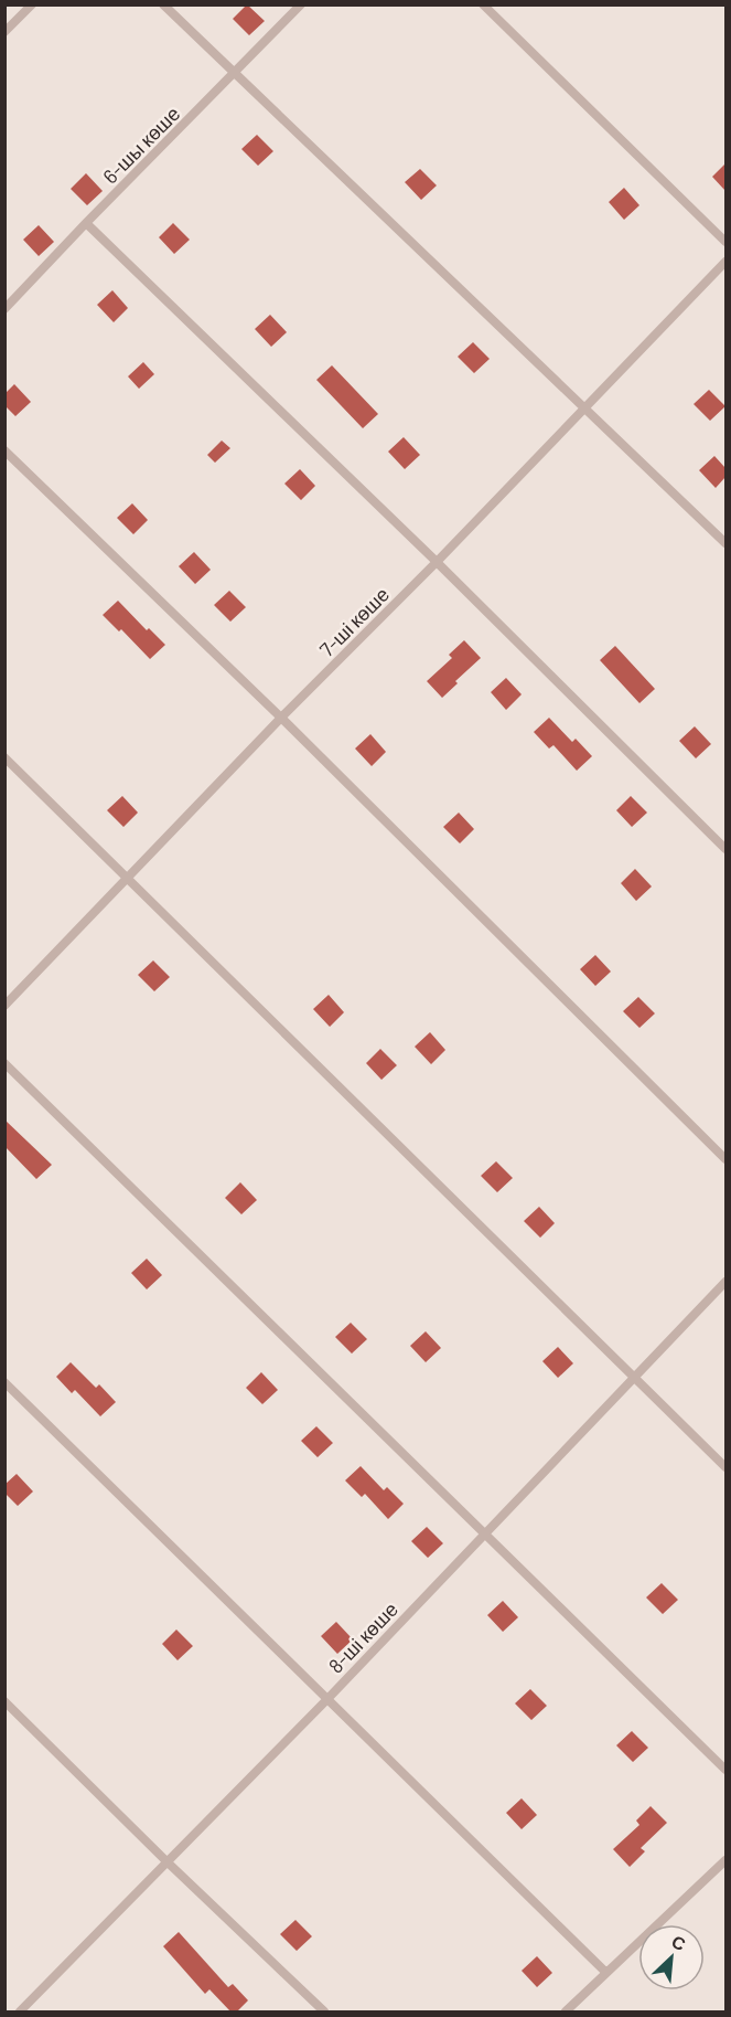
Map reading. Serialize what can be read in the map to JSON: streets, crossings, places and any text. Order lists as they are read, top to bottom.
{
  "streets": {
    "lane": ["6-шы көше", "7-ші көше", "8-ші көше"]
  },
  "north": "top right"
}
